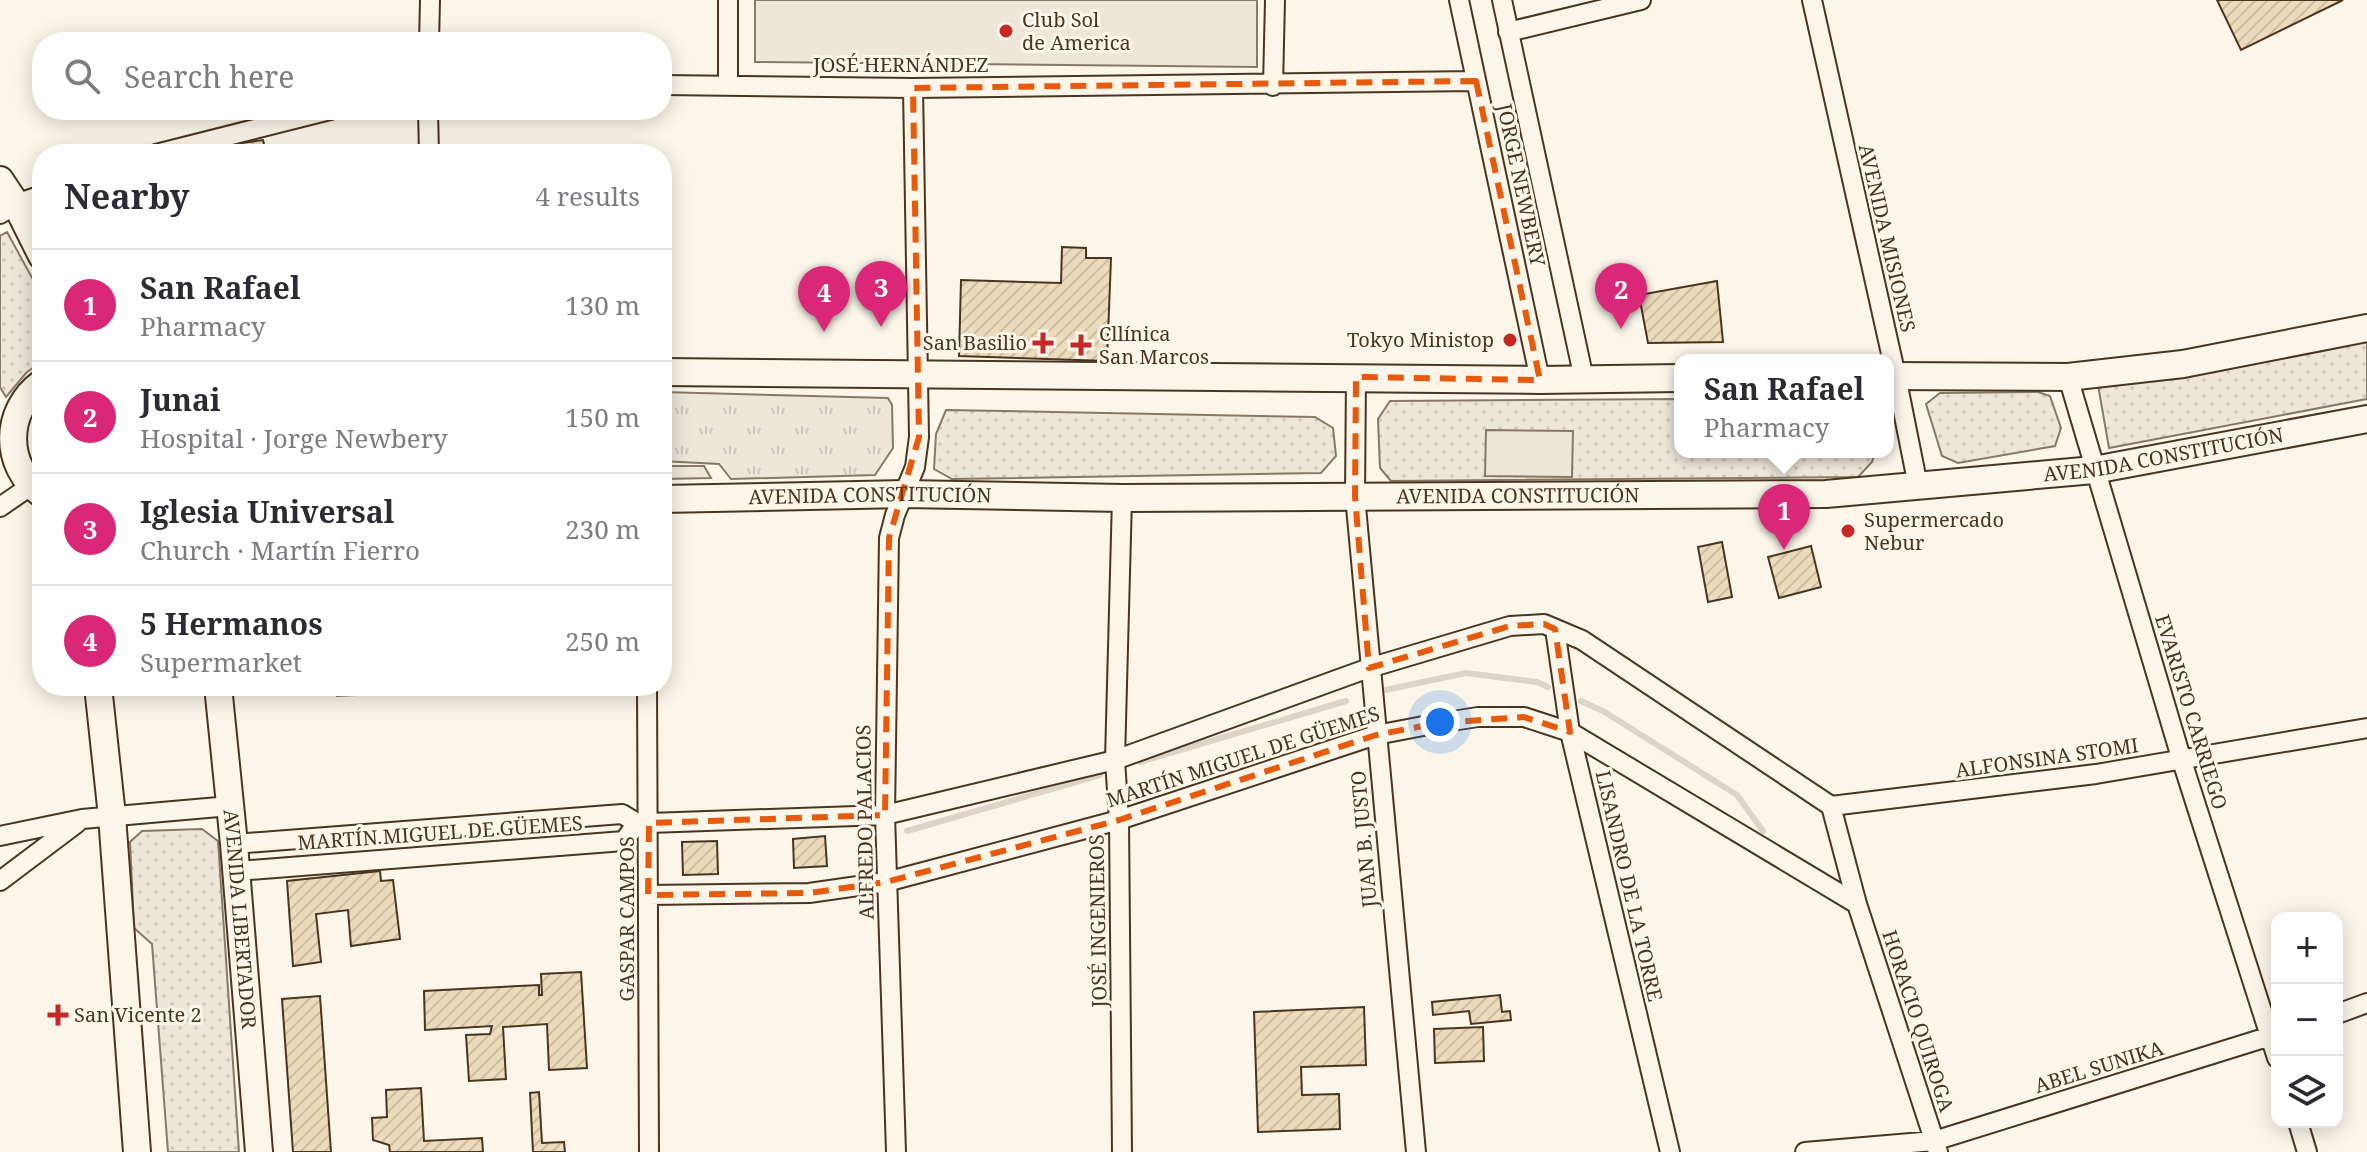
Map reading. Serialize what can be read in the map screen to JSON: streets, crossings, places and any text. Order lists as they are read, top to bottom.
{
  "streets": {
    "main road": ["AVENIDA CONSTITUCIÓN", "AVENIDA LIBERTADOR"],
    "street": [
      "JOSÉ HERNÁNDEZ",
      "JORGE NEWBERY",
      "AVENIDA MISIONES",
      "EVARISTO CARRIEGO",
      "MARTÍN MIGUEL DE GÜEMES",
      "ALFONSINA STOMI",
      "ALFREDO PALACIOS",
      "JUAN B. JUSTO",
      "LISANDRO DE LA TORRE",
      "GASPAR CAMPOS",
      "JOSÉ INGENIEROS",
      "HORACIO QUIROGA",
      "ABEL SUNIKA"
    ]
  },
  "crossings": [
    ["JOSÉ HERNÁNDEZ", "JORGE NEWBERY"],
    ["JOSÉ HERNÁNDEZ", "ALFREDO PALACIOS"],
    ["AVENIDA MISIONES", "AVENIDA CONSTITUCIÓN"],
    ["AVENIDA CONSTITUCIÓN", "EVARISTO CARRIEGO"],
    ["AVENIDA CONSTITUCIÓN", "ALFREDO PALACIOS"],
    ["AVENIDA CONSTITUCIÓN", "JUAN B. JUSTO"],
    ["AVENIDA CONSTITUCIÓN", "JOSÉ INGENIEROS"],
    ["EVARISTO CARRIEGO", "ALFONSINA STOMI"],
    ["MARTÍN MIGUEL DE GÜEMES", "ALFONSINA STOMI"],
    ["MARTÍN MIGUEL DE GÜEMES", "ALFREDO PALACIOS"],
    ["MARTÍN MIGUEL DE GÜEMES", "JUAN B. JUSTO"],
    ["MARTÍN MIGUEL DE GÜEMES", "LISANDRO DE LA TORRE"],
    ["MARTÍN MIGUEL DE GÜEMES", "AVENIDA LIBERTADOR"],
    ["MARTÍN MIGUEL DE GÜEMES", "GASPAR CAMPOS"],
    ["MARTÍN MIGUEL DE GÜEMES", "JOSÉ INGENIEROS"],
    ["MARTÍN MIGUEL DE GÜEMES", "HORACIO QUIROGA"],
    ["HORACIO QUIROGA", "ABEL SUNIKA"]
  ],
  "places": {
    "other": ["Club Sol de America", "Tokyo Ministop", "Supermercado Nebur"],
    "health": ["San Basilio", "Cllínica San Marcos", "San Vicente 2"]
  },
  "page": {
    "search": "Search here",
    "heading": ["Nearby", "4 results"],
    "list": [
      {
        "mark": "1",
        "name": "San Rafael",
        "note": "Pharmacy",
        "value": "130 m"
      },
      {
        "mark": "2",
        "name": "Junai",
        "note": "Hospital · Jorge Newbery",
        "value": "150 m"
      },
      {
        "mark": "3",
        "name": "Iglesia Universal",
        "note": "Church · Martín Fierro",
        "value": "230 m"
      },
      {
        "mark": "4",
        "name": "5 Hermanos",
        "note": "Supermarket",
        "value": "250 m"
      }
    ],
    "pins": [
      "3",
      "2",
      "4",
      "1"
    ],
    "popup": ["San Rafael", "Pharmacy"],
    "map_buttons": ["+", "−"]
  }
}
